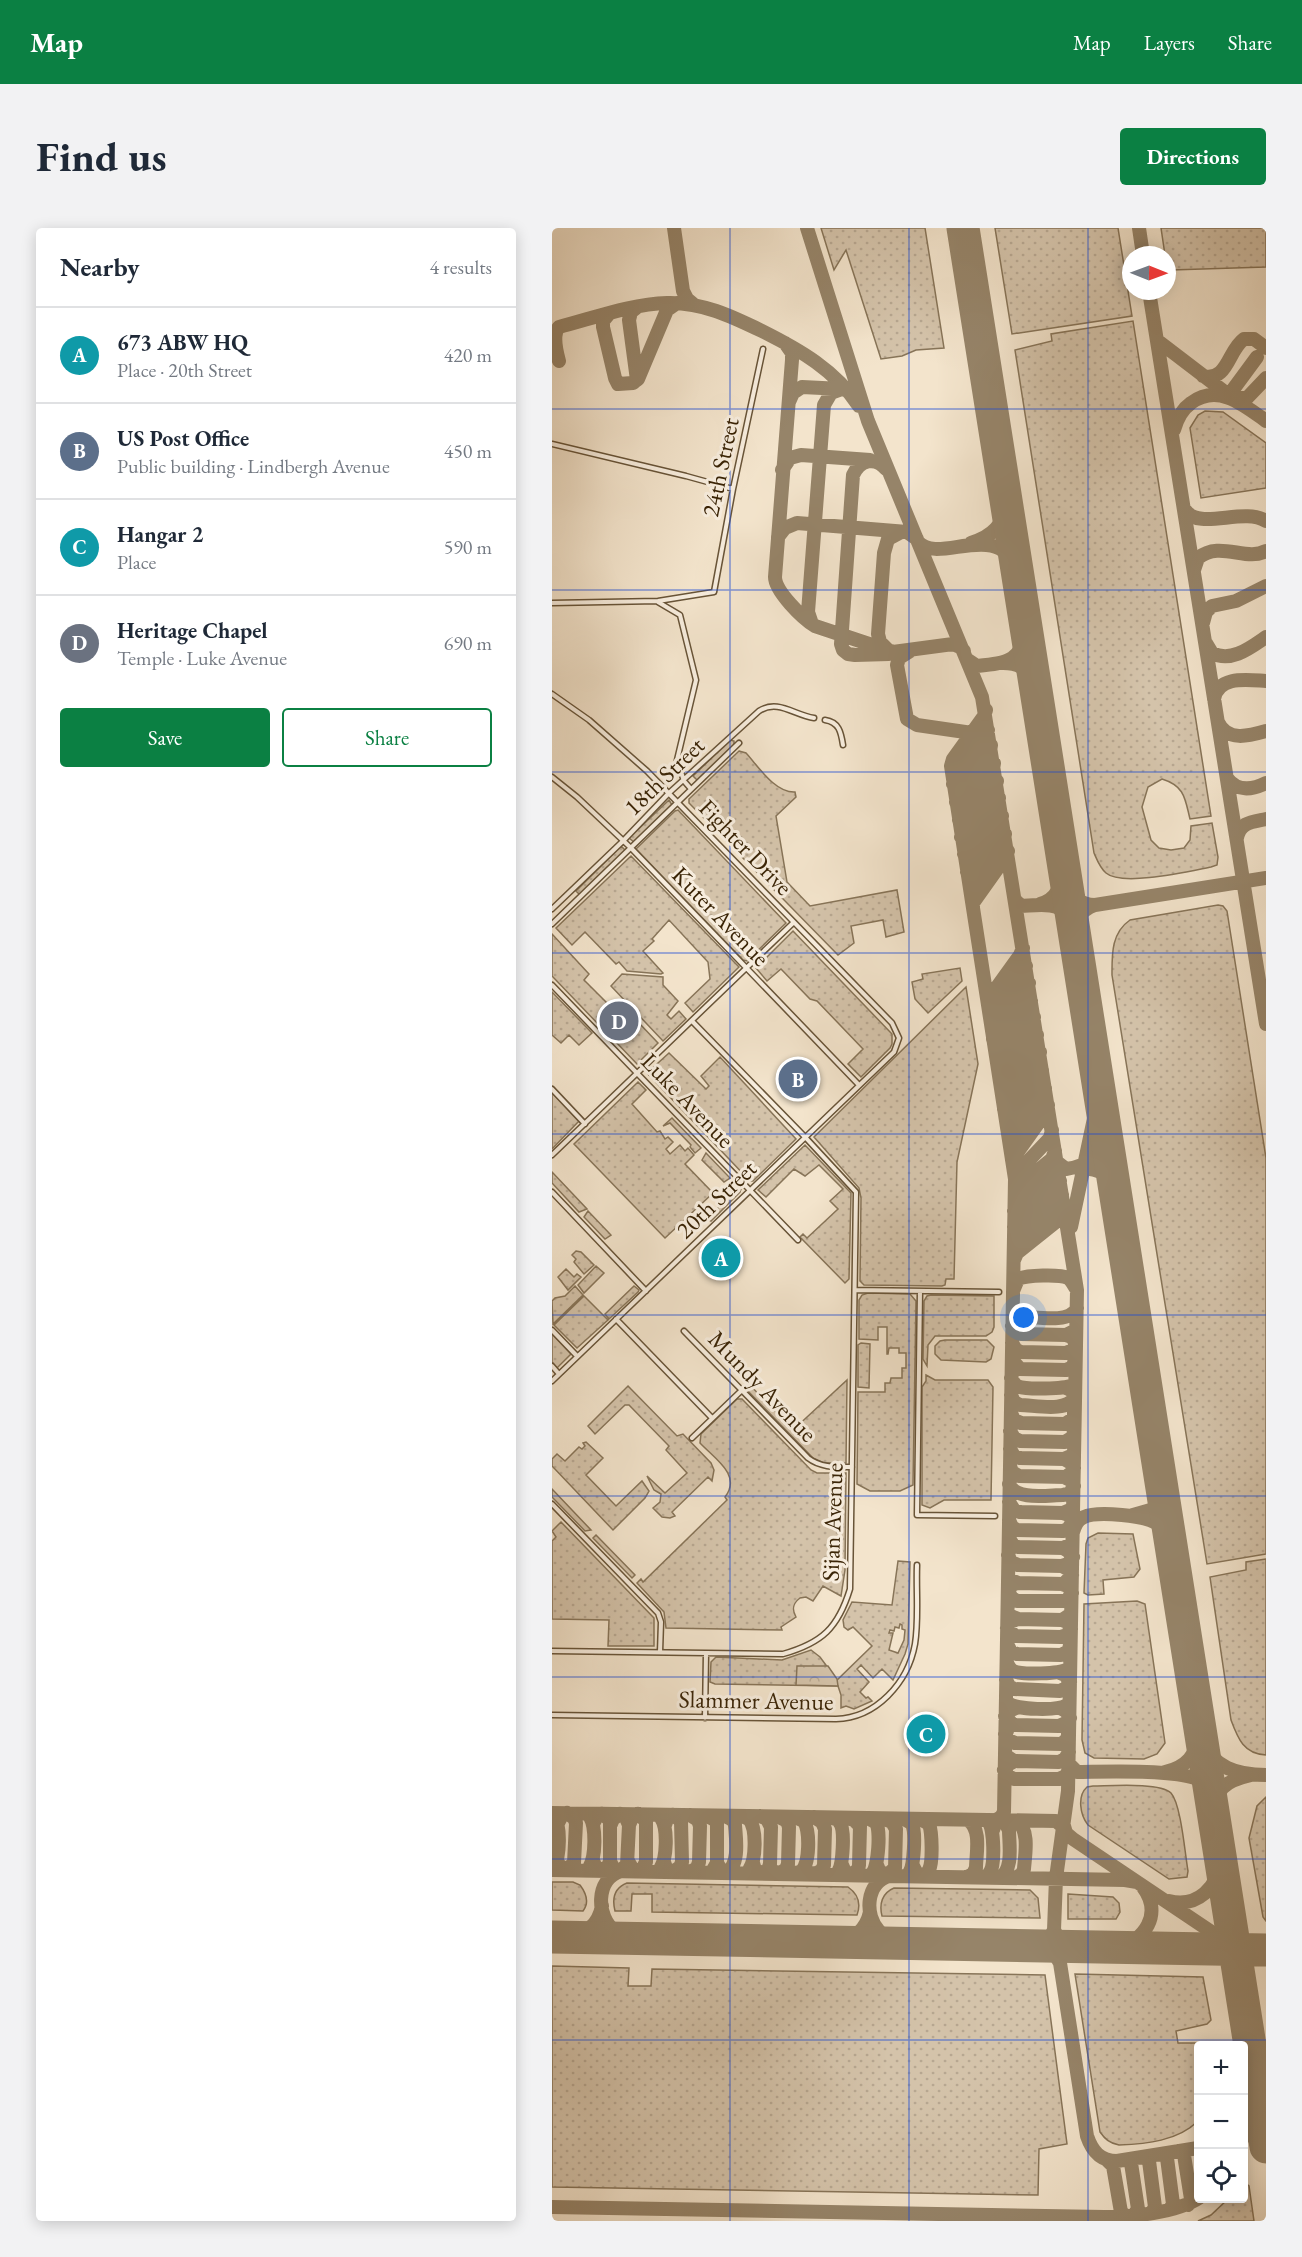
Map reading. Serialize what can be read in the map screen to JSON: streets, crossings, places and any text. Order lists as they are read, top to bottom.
{
  "streets": {
    "street": [
      "24th Street",
      "18th Street",
      "Fighter Drive",
      "Kuter Avenue",
      "Luke Avenue",
      "20th Street",
      "Mundy Avenue",
      "Sijan Avenue",
      "Slammer Avenue"
    ]
  },
  "crossings": [
    ["18th Street", "Fighter Drive"],
    ["18th Street", "Kuter Avenue"],
    ["Fighter Drive", "20th Street"],
    ["Kuter Avenue", "20th Street"],
    ["Luke Avenue", "20th Street"],
    ["20th Street", "Sijan Avenue"],
    ["Mundy Avenue", "Sijan Avenue"]
  ],
  "north": "right",
  "page": {
    "header": "Map",
    "nav": ["Map", "Layers", "Share"],
    "buttons": [
      "Directions",
      ["Save", "Share"]
    ],
    "title": "Find us",
    "heading": ["Nearby", "4 results"],
    "list": [
      {
        "mark": "A",
        "name": "673 ABW HQ",
        "note": "Place · 20th Street",
        "value": "420 m"
      },
      {
        "mark": "B",
        "name": "US Post Office",
        "note": "Public building · Lindbergh Avenue",
        "value": "450 m"
      },
      {
        "mark": "C",
        "name": "Hangar 2",
        "note": "Place",
        "value": "590 m"
      },
      {
        "mark": "D",
        "name": "Heritage Chapel",
        "note": "Temple · Luke Avenue",
        "value": "690 m"
      }
    ],
    "pins": [
      "D",
      "B",
      "A",
      "C"
    ],
    "map_buttons": ["+", "−"]
  }
}
